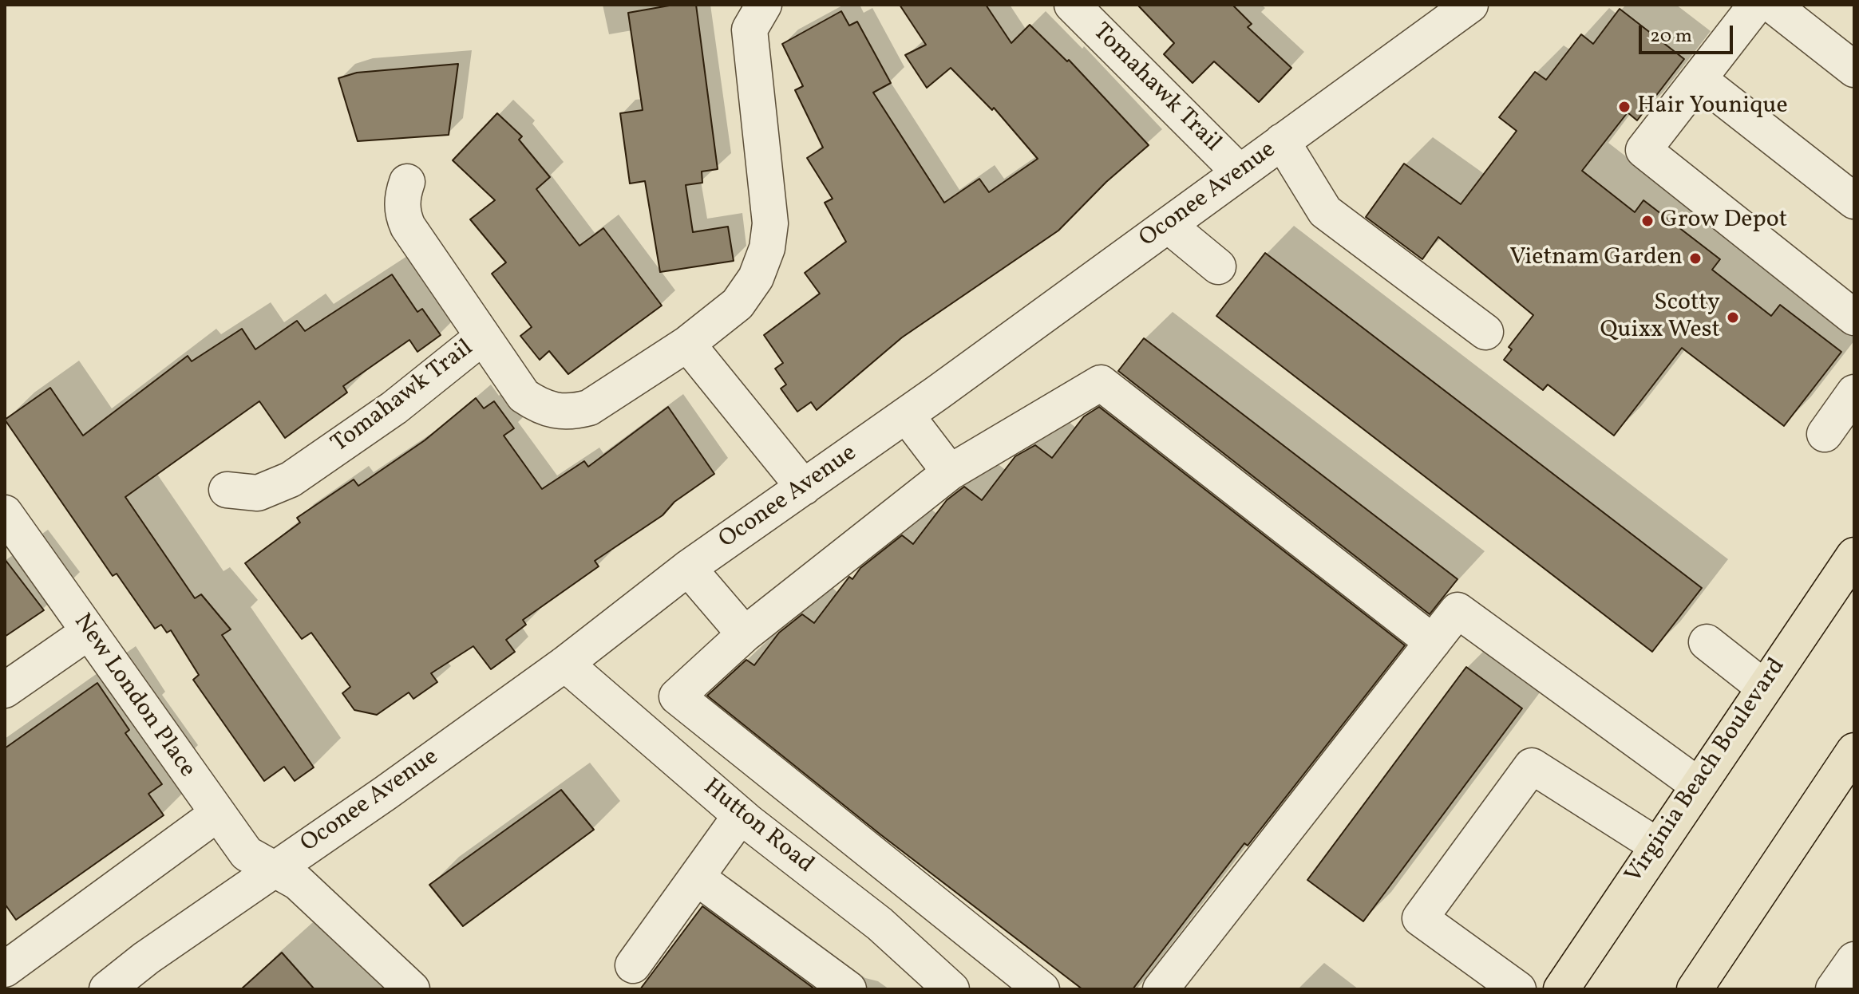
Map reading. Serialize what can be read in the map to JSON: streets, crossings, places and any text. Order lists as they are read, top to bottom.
{
  "streets": {
    "main road": ["Virginia Beach Boulevard"],
    "street": [
      "Tomahawk Trail",
      "Oconee Avenue",
      "New London Place",
      "Hutton Road"
    ]
  },
  "crossings": [
    ["Tomahawk Trail", "Oconee Avenue"],
    ["Oconee Avenue", "New London Place"],
    ["Oconee Avenue", "Hutton Road"]
  ],
  "places": [
    "Hair Younique",
    "Grow Depot",
    "Vietnam Garden",
    "Scotty Quixx West"
  ],
  "scale_bar": "20 m"
}
